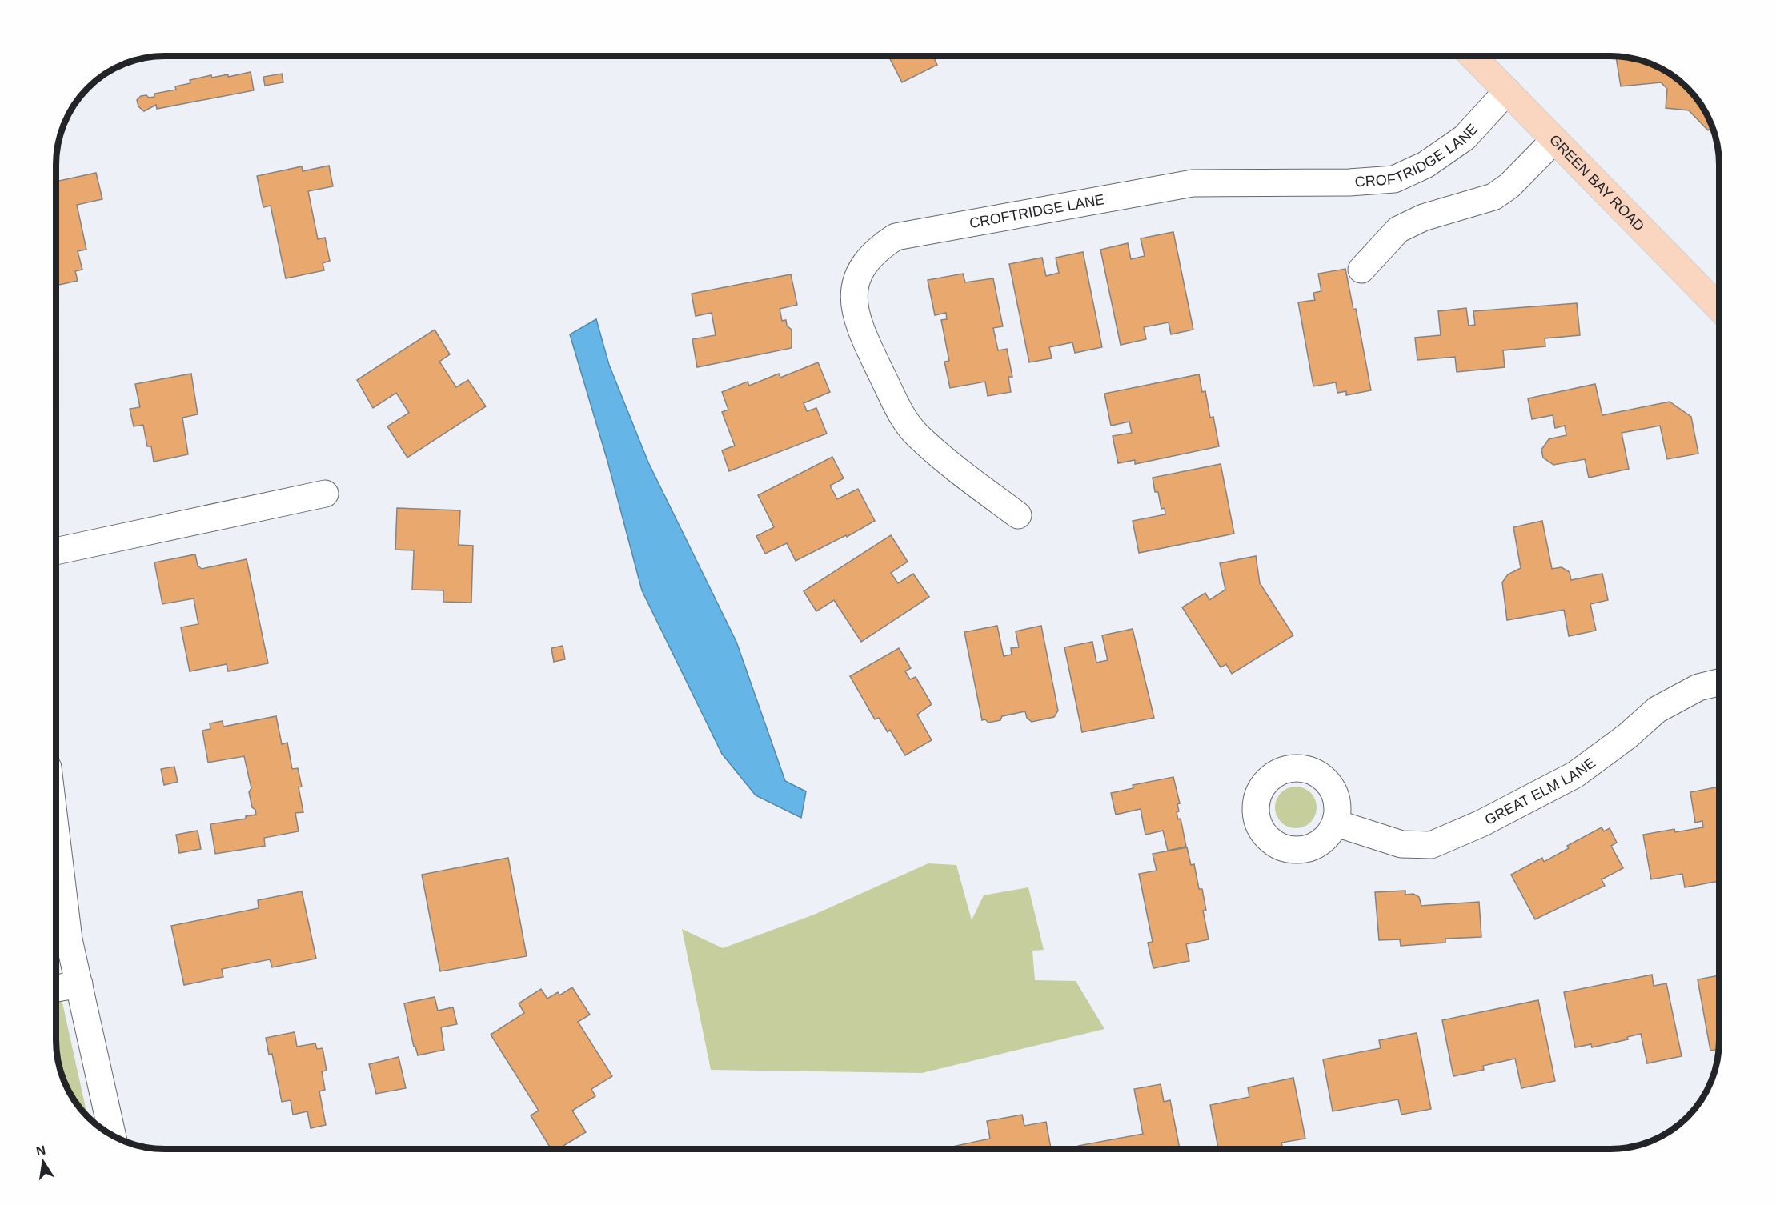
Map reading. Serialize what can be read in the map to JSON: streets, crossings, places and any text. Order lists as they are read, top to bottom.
{
  "streets": {
    "main road": ["GREEN BAY ROAD"],
    "street": ["CROFTRIDGE LANE", "GREAT ELM LANE"]
  },
  "crossings": [
    ["CROFTRIDGE LANE", "GREEN BAY ROAD"]
  ],
  "north": "top"
}
